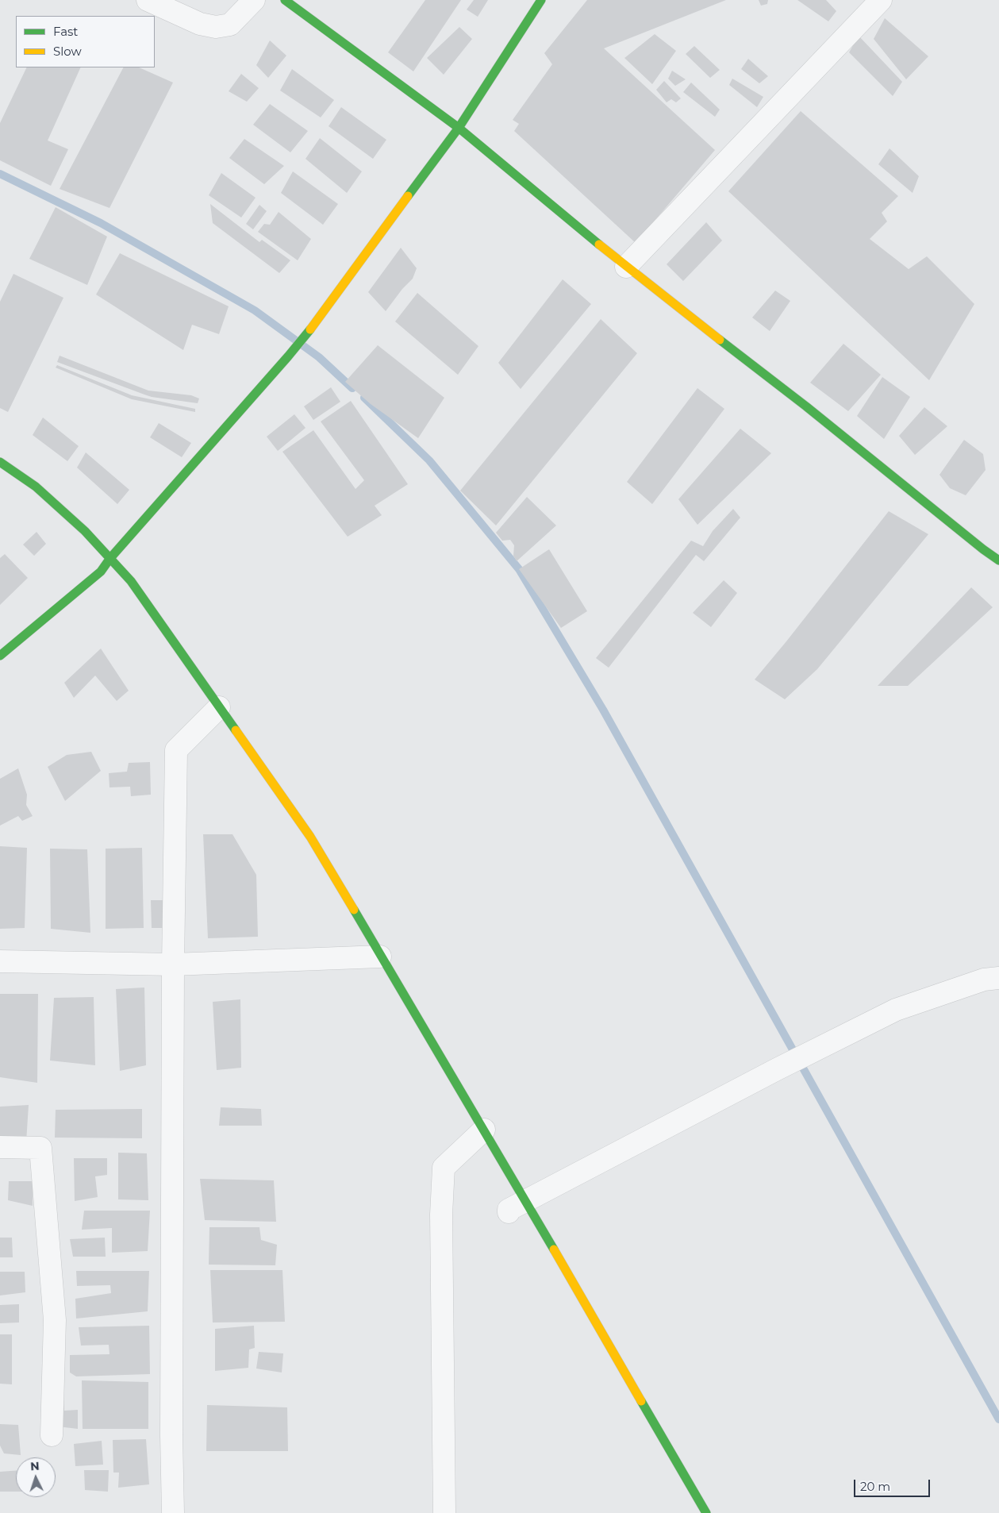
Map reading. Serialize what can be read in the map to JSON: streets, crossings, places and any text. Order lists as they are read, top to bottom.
{
  "legend": ["Fast", "Slow"],
  "scale_bar": "20 m",
  "north": "top"
}
